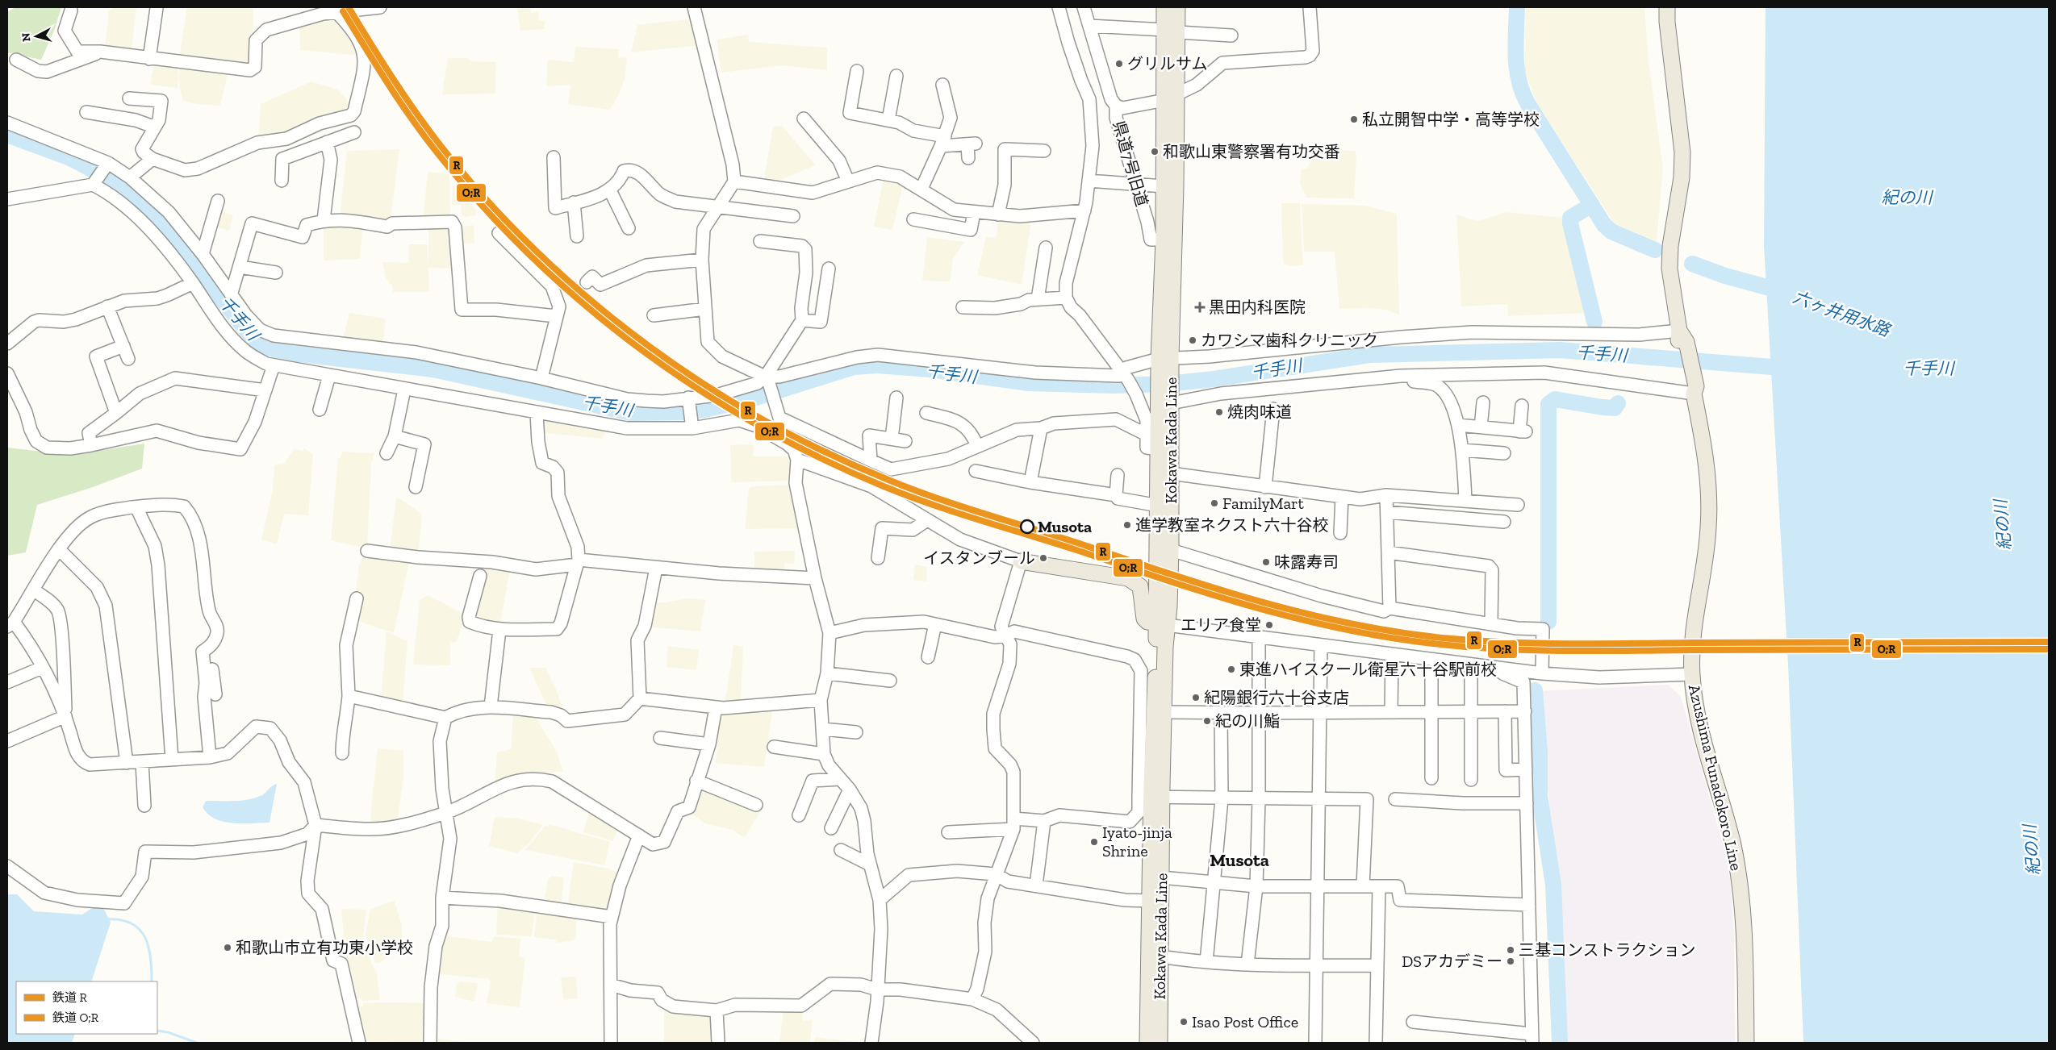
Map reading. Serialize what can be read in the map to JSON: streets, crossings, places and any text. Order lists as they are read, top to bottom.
{
  "streets": {
    "main road": ["Kokawa Kada Line", "Azushima Funadokoro Line"],
    "street": ["県道7号旧道"]
  },
  "crossings": [
    ["県道7号旧道", "Kokawa Kada Line"]
  ],
  "districts": ["Musota"],
  "water": ["紀の川", "六ヶ井用水路", "千手川"],
  "places": {
    "other": [
      "グリルサム",
      "私立開智中学・高等学校",
      "和歌山東警察署有功交番",
      "カワシマ歯科クリニック",
      "焼肉味道",
      "FamilyMart",
      "進学教室ネクスト六十谷校",
      "Musota",
      "イスタンブール",
      "味露寿司",
      "エリア食堂",
      "東進ハイスクール衛星六十谷駅前校",
      "紀陽銀行六十谷支店",
      "紀の川鮨",
      "Iyato-jinja Shrine",
      "和歌山市立有功東小学校",
      "三基コンストラクション",
      "DSアカデミー",
      "Isao Post Office"
    ],
    "health": ["黒田内科医院"]
  },
  "lines": ["rail line R", "rail line O;R"],
  "legend": ["鉄道 R", "鉄道 O;R"],
  "north": "left"
}
